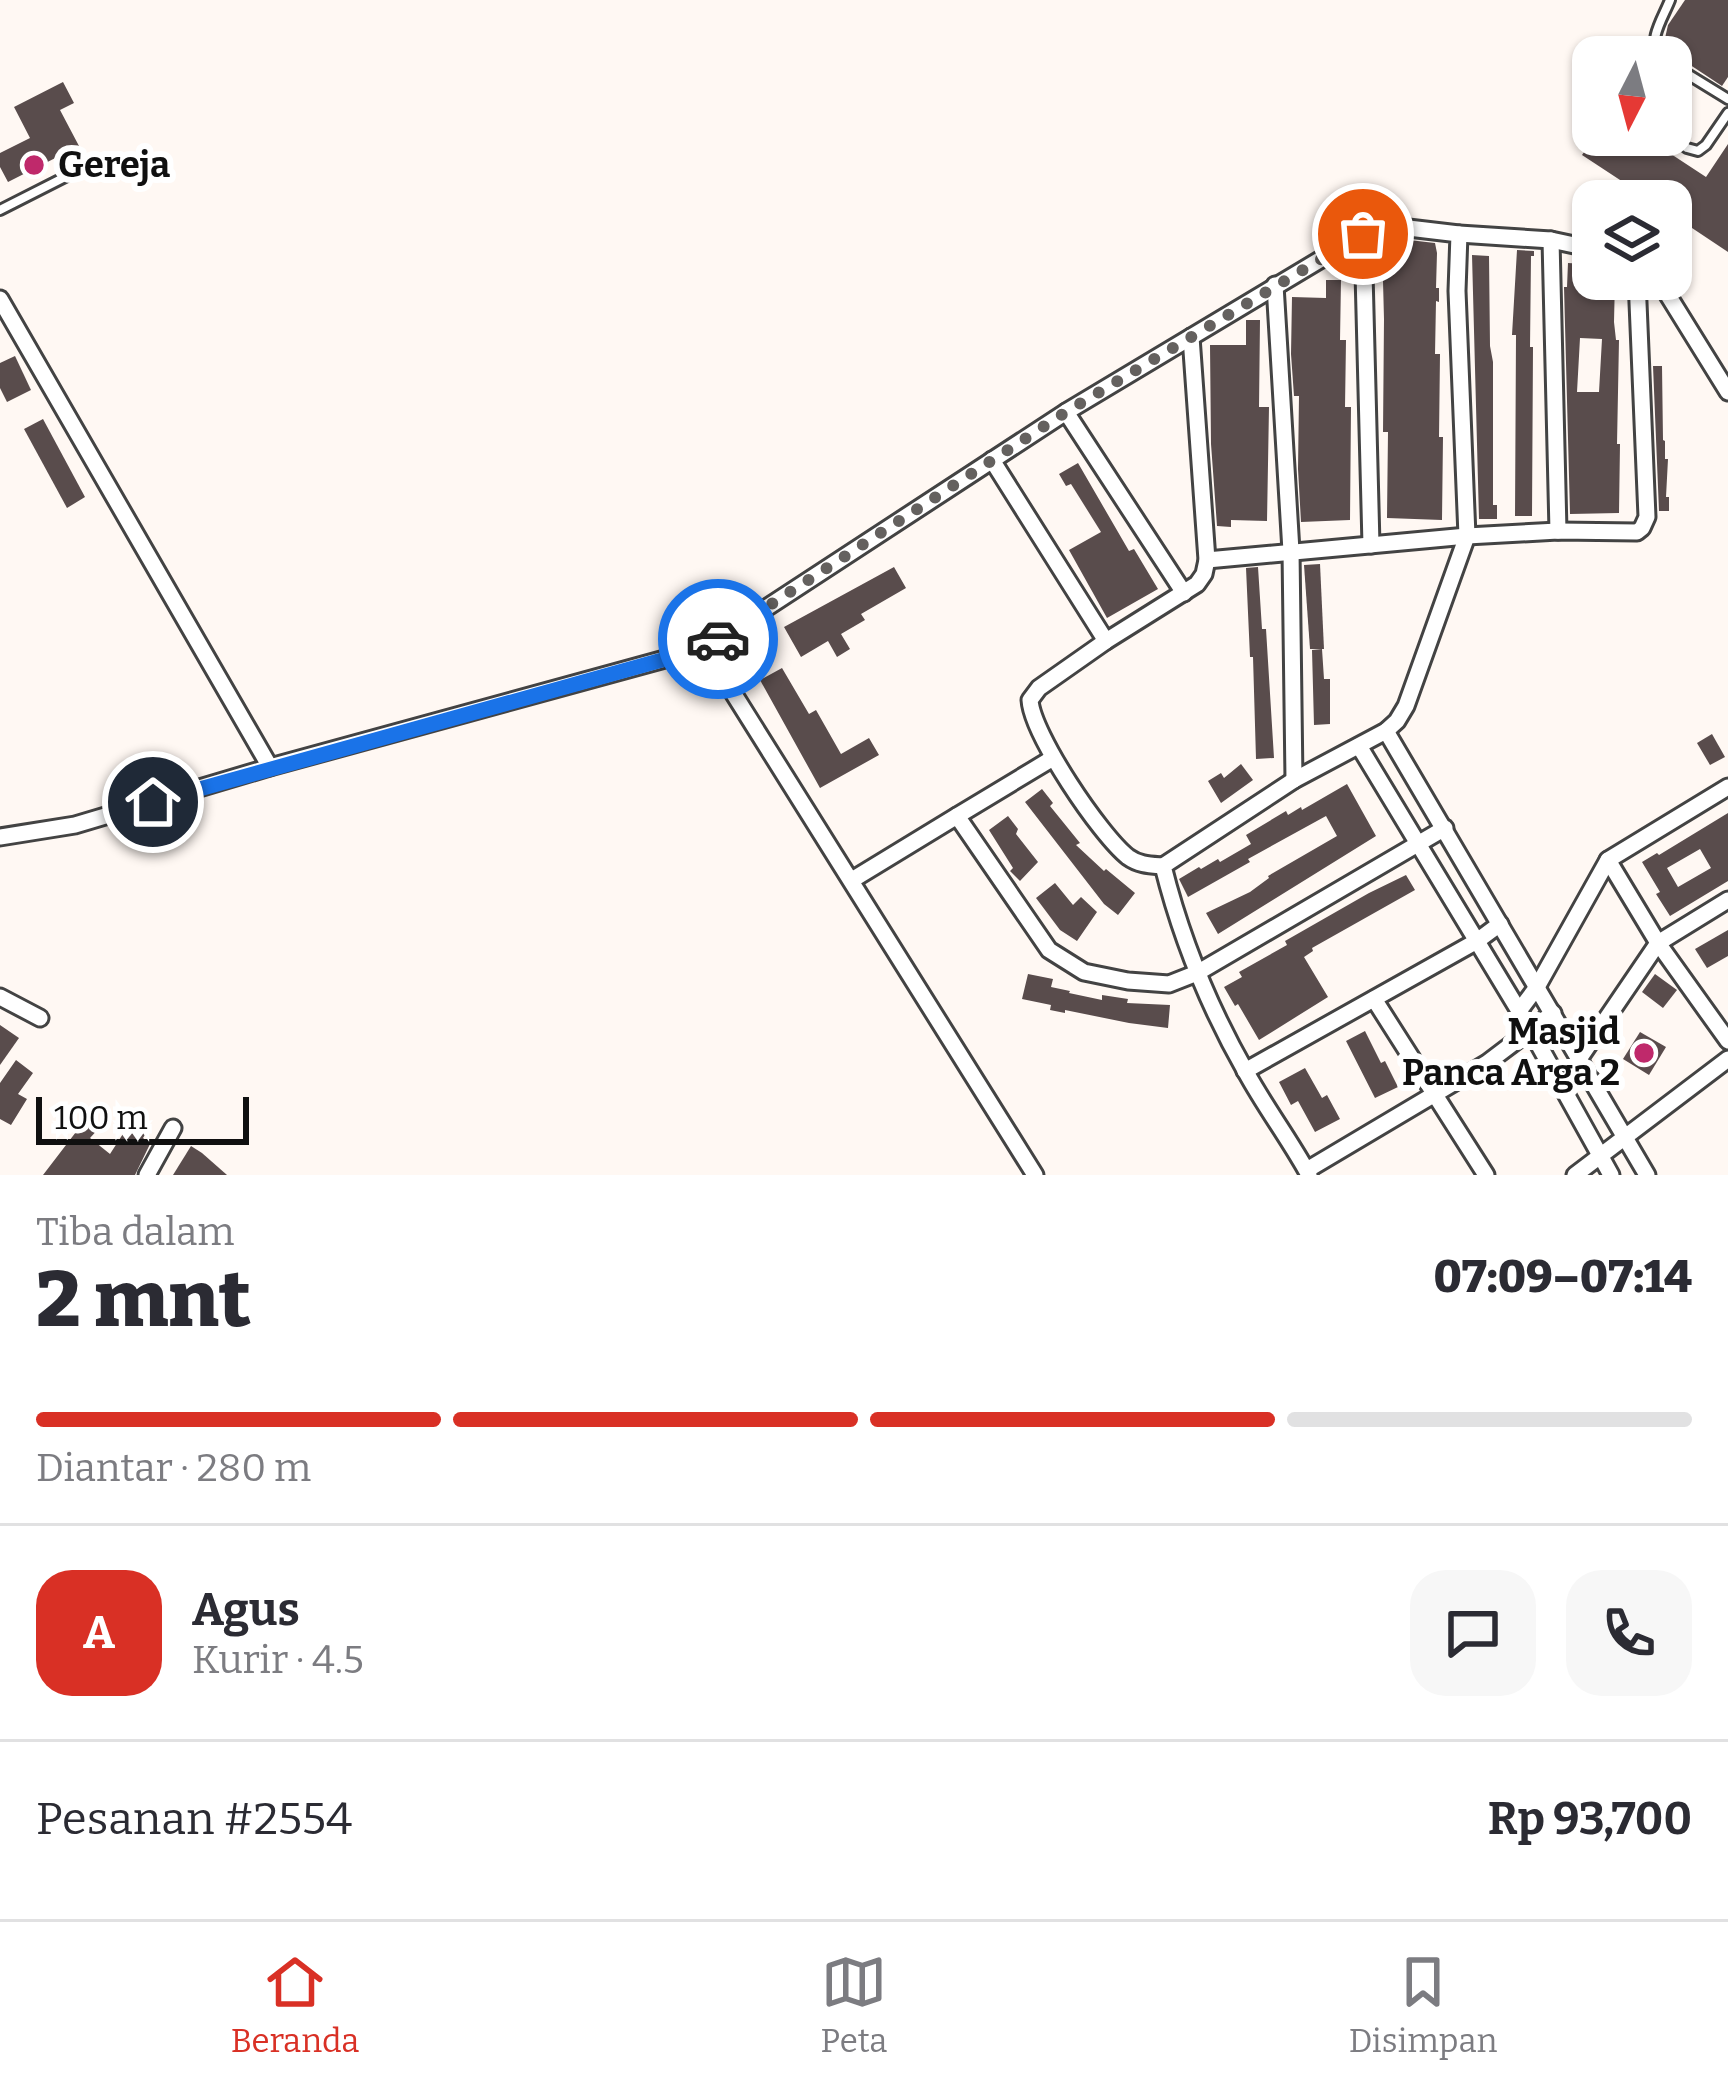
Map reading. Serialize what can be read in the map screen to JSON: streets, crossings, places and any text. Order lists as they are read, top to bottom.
{
  "places": ["Gereja", "Masjid Panca Arga 2"],
  "scale_bar": "100 m",
  "north": "bottom",
  "page": {
    "scale": "100 m",
    "heading": ["2 mnt", "Tiba dalam", "07:09–07:14"],
    "panel": [
      "Agus",
      "Kurir · 4.5",
      "Pesanan #2554",
      "Rp 93,700"
    ],
    "bar": "Diantar · 280 m",
    "round": "A",
    "tabs": ["Beranda", "Peta", "Disimpan"]
  }
}
